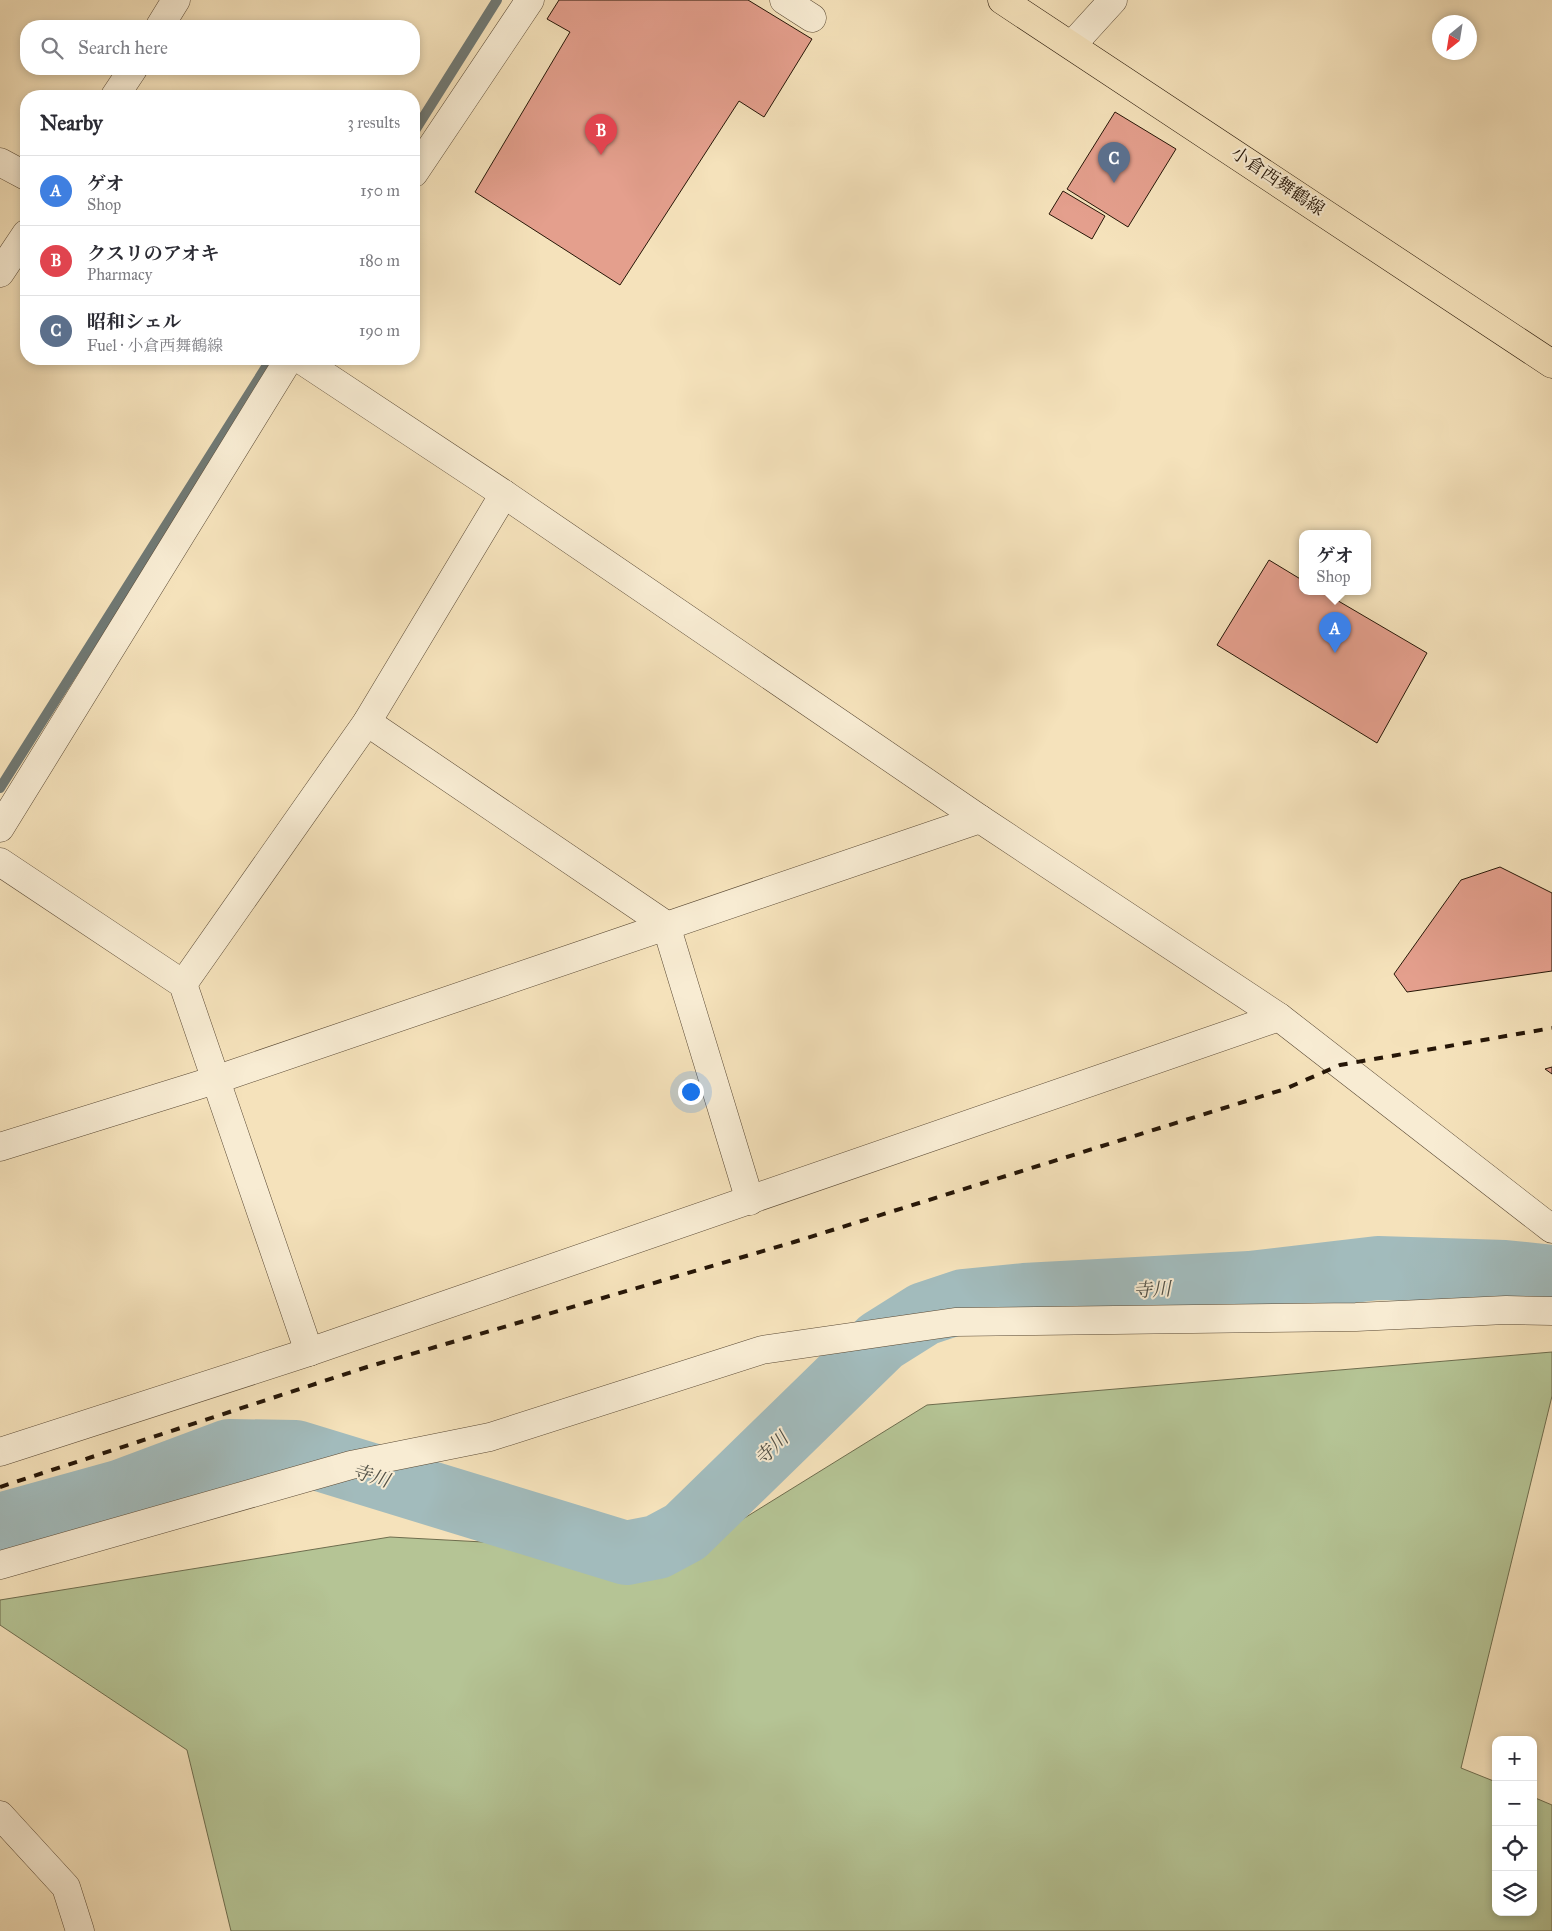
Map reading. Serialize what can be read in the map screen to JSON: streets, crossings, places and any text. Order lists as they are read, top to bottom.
{
  "streets": {
    "main road": ["小倉西舞鶴線"]
  },
  "water": ["寺川"],
  "north": "bottom left",
  "page": {
    "search": "Search here",
    "heading": ["Nearby", "3 results"],
    "pins": ["B", "C", "A"],
    "list": [
      {
        "mark": "A",
        "name": "ゲオ",
        "note": "Shop",
        "value": "150 m"
      },
      {
        "mark": "B",
        "name": "クスリのアオキ",
        "note": "Pharmacy",
        "value": "180 m"
      },
      {
        "mark": "C",
        "name": "昭和シェル",
        "note": "Fuel · 小倉西舞鶴線",
        "value": "190 m"
      }
    ],
    "popup": ["ゲオ", "Shop"],
    "map_buttons": ["+", "−"]
  }
}
